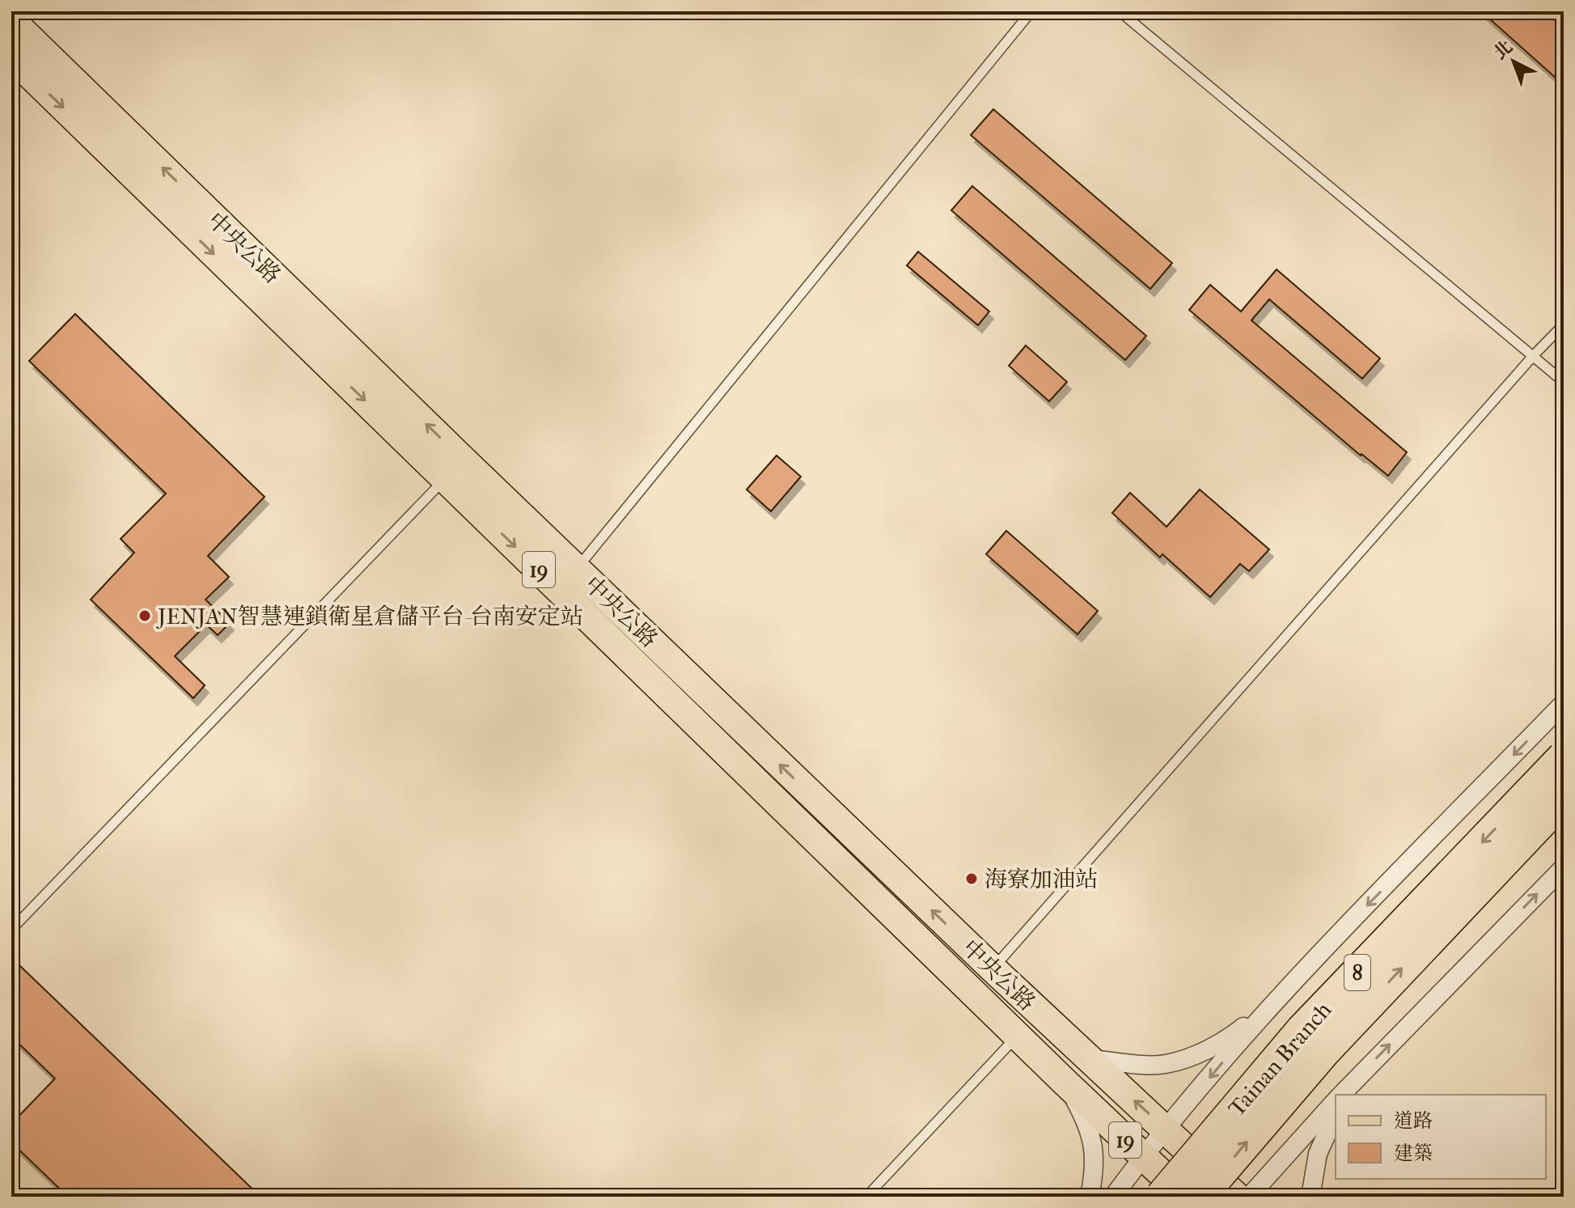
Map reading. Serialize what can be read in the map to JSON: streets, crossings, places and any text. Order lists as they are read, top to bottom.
{
  "streets": {
    "highway": ["8", "Tainan Branch"],
    "main road": ["中央公路", "19"]
  },
  "places": ["JENJAN智慧連鎖衛星倉儲平台-台南安定站", "海寮加油站"],
  "legend": ["道路", "建築"],
  "north": "top left"
}
